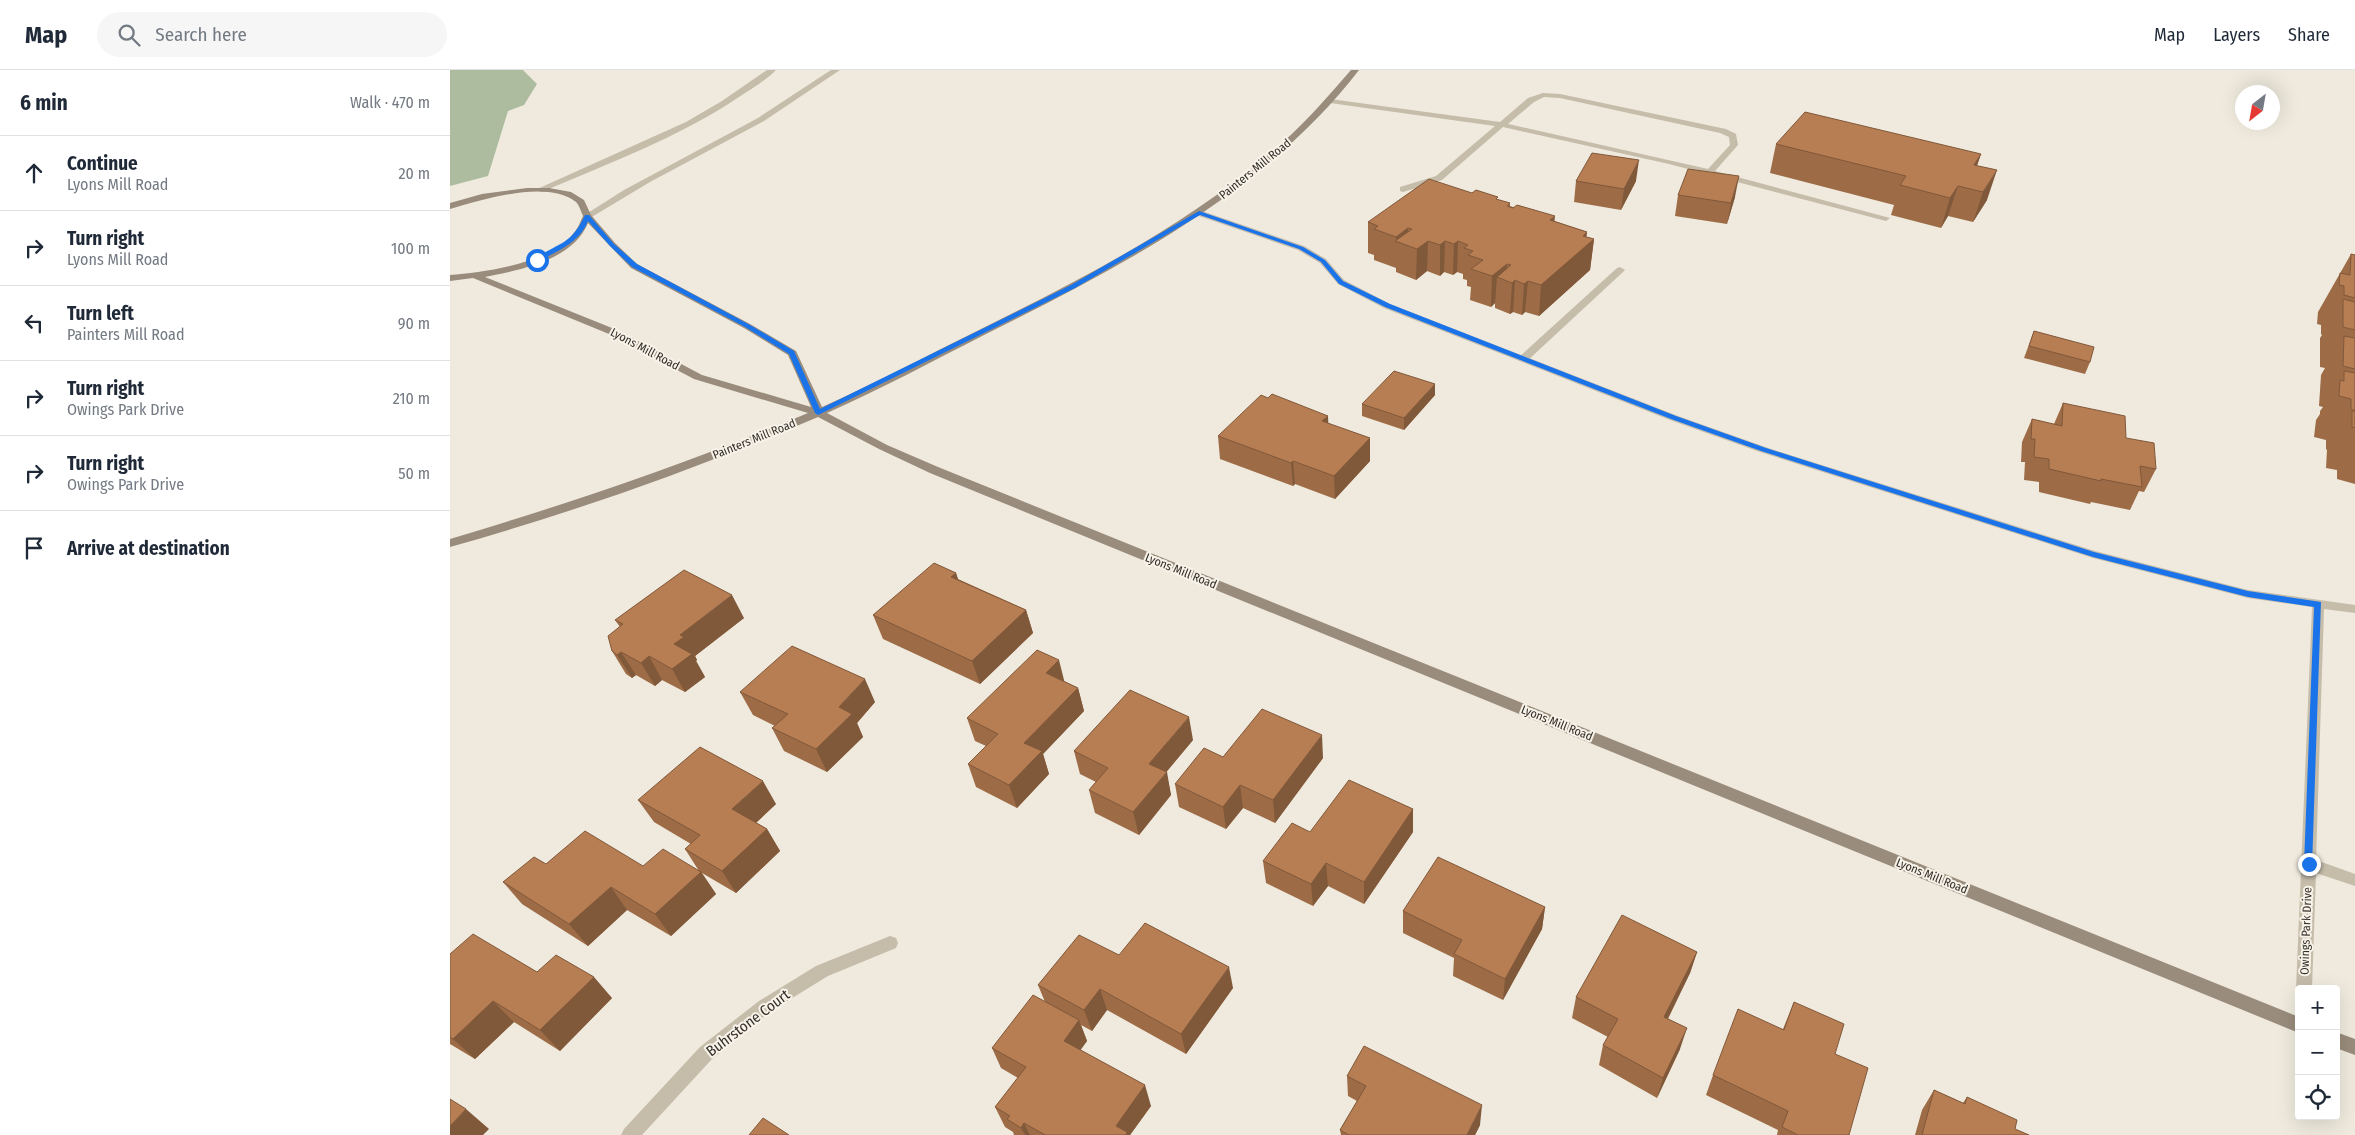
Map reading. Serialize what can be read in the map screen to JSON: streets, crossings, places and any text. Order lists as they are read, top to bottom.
{
  "streets": {
    "main road": ["Painters Mill Road", "Lyons Mill Road"],
    "street": ["Owings Park Drive", "Buhrstone Court"]
  },
  "crossings": [
    ["Painters Mill Road", "Lyons Mill Road"]
  ],
  "north": "bottom left",
  "page": {
    "header": "Map",
    "search": "Search here",
    "nav": ["Map", "Layers", "Share"],
    "heading": ["6 min", "Walk · 470 m"],
    "list": [
      ["Continue", "Lyons Mill Road", "20 m"],
      ["Turn right", "Lyons Mill Road", "100 m"],
      ["Turn left", "Painters Mill Road", "90 m"],
      ["Turn right", "Owings Park Drive", "210 m"],
      ["Turn right", "Owings Park Drive", "50 m"],
      "Arrive at destination"
    ],
    "map_buttons": ["+", "−"]
  }
}
